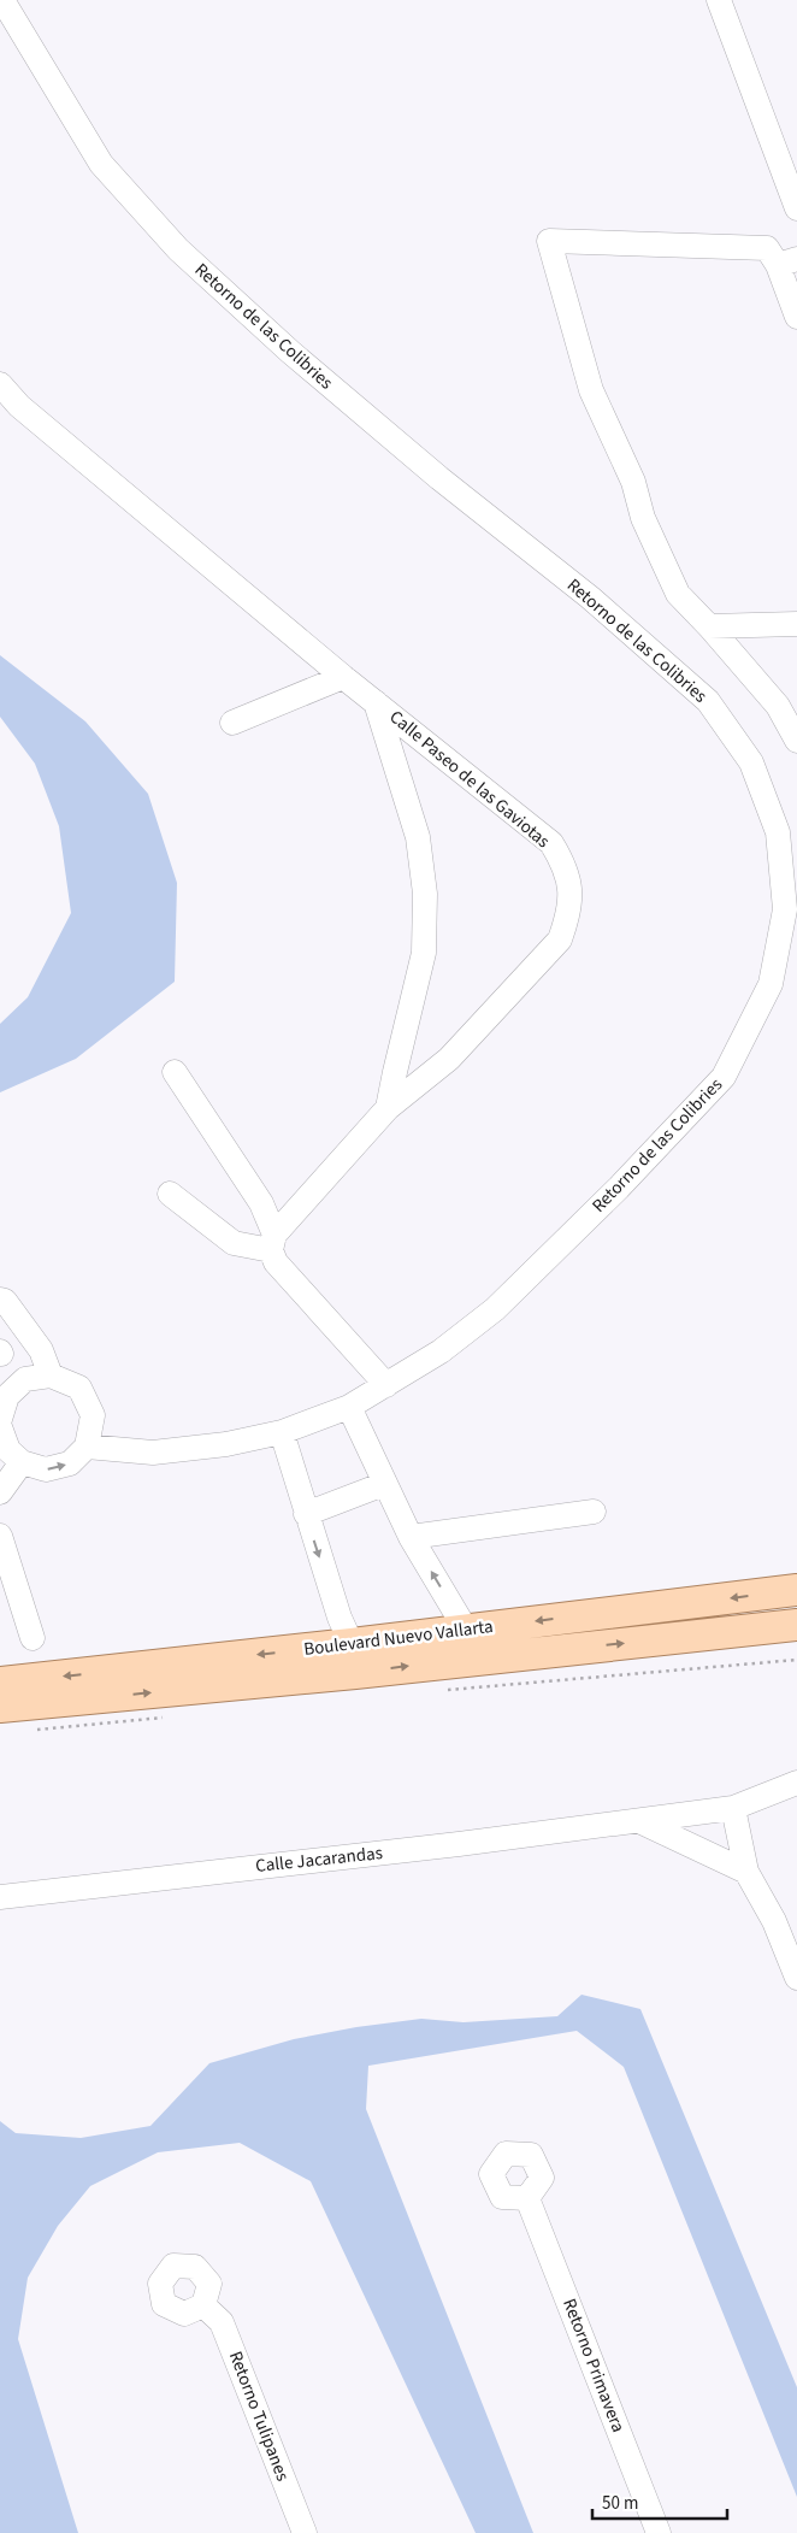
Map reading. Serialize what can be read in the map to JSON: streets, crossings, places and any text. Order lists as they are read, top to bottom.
{
  "streets": {
    "main road": ["Boulevard Nuevo Vallarta"],
    "street": [
      "Retorno de las Colibries",
      "Calle Paseo de las Gaviotas",
      "Calle Jacarandas",
      "Retorno Primavera",
      "Retorno Tulipanes"
    ]
  },
  "scale_bar": "50 m"
}
